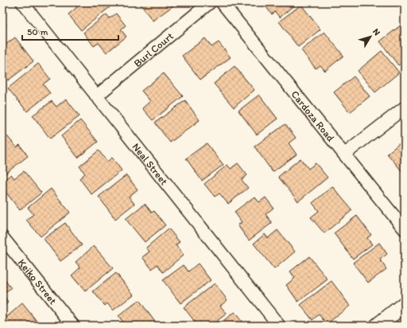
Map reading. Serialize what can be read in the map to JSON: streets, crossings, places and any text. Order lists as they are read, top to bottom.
{
  "streets": {
    "street": [
      "Burl Court",
      "Cardoza Road",
      "Neal Street",
      "Keiko Street"
    ]
  },
  "crossings": [
    ["Burl Court", "Neal Street"]
  ],
  "scale_bar": "50 m",
  "north": "top right"
}
